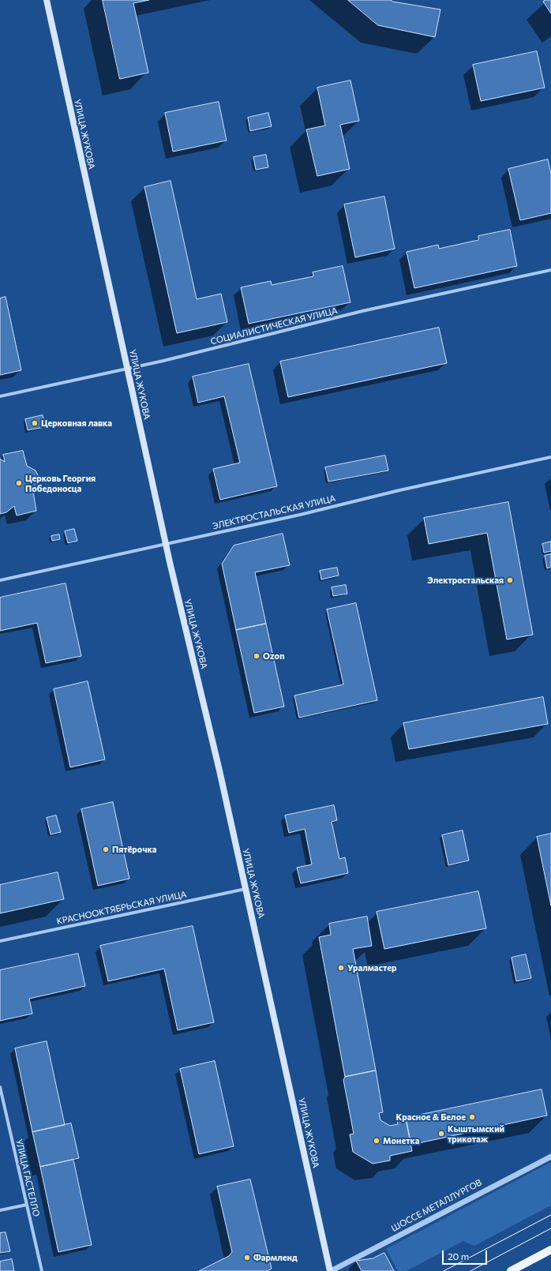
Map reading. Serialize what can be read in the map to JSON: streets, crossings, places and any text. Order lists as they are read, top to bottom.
{
  "streets": {
    "main road": ["УЛИЦА ЖУКОВА"],
    "street": [
      "СОЦИАЛИСТИЧЕСКАЯ УЛИЦА",
      "ЭЛЕКТРОСТАЛЬСКАЯ УЛИЦА",
      "КРАСНООКТЯБРЬСКАЯ УЛИЦА",
      "УЛИЦА ГАСТЕЛЛО",
      "ШОССЕ МЕТАЛЛУРГОВ"
    ]
  },
  "crossings": [
    ["УЛИЦА ЖУКОВА", "СОЦИАЛИСТИЧЕСКАЯ УЛИЦА"],
    ["УЛИЦА ЖУКОВА", "ЭЛЕКТРОСТАЛЬСКАЯ УЛИЦА"],
    ["УЛИЦА ЖУКОВА", "КРАСНООКТЯБРЬСКАЯ УЛИЦА"],
    ["УЛИЦА ЖУКОВА", "ШОССЕ МЕТАЛЛУРГОВ"]
  ],
  "places": [
    "Церковная лавка",
    "Церковь Георгия Победоносца",
    "Электростальская",
    "Ozon",
    "Пятёрочка",
    "Уралмастер",
    "Красное & Белое",
    "Кыштымский трикотаж",
    "Монетка",
    "Фармленд"
  ],
  "scale_bar": "20 m"
}
